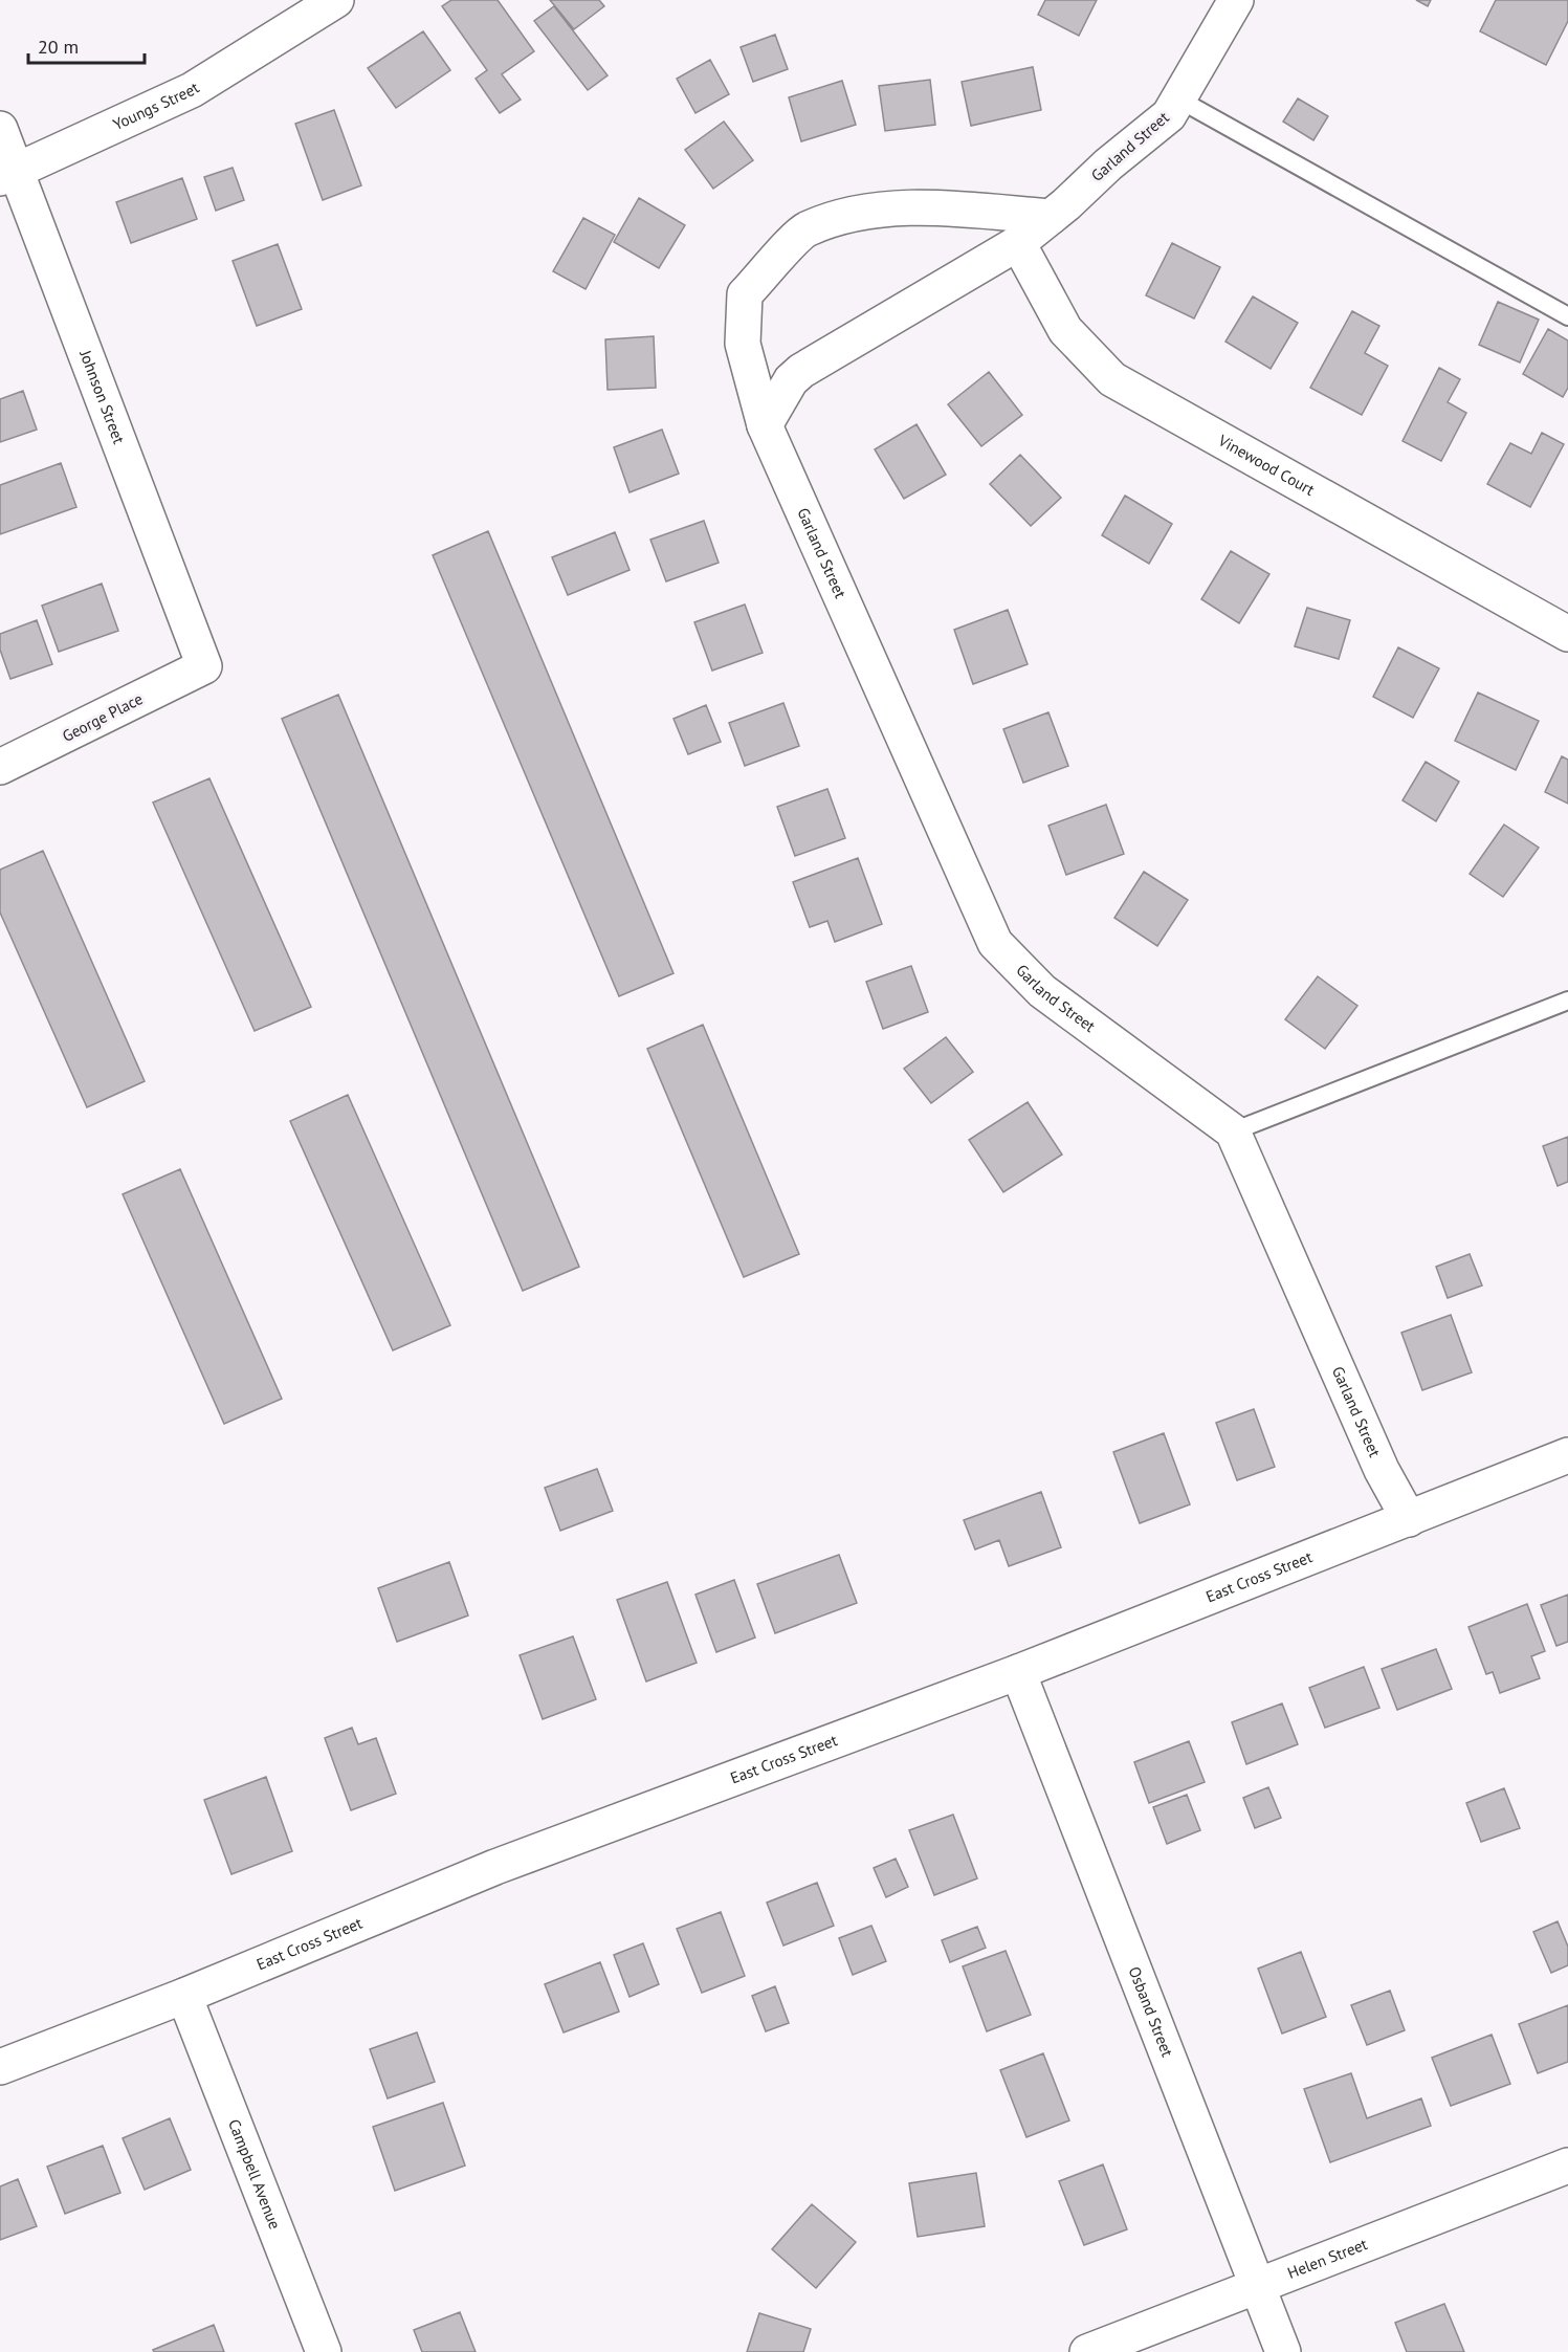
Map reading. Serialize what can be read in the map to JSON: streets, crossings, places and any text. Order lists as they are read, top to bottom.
{
  "streets": {
    "street": [
      "Youngs Street",
      "Garland Street",
      "Johnson Street",
      "Vinewood Court",
      "George Place",
      "East Cross Street",
      "Osband Street",
      "Campbell Avenue",
      "Helen Street"
    ]
  },
  "crossings": [
    ["Youngs Street", "Johnson Street"],
    ["Garland Street", "Vinewood Court"],
    ["Garland Street", "East Cross Street"],
    ["Johnson Street", "George Place"],
    ["East Cross Street", "Osband Street"],
    ["East Cross Street", "Campbell Avenue"],
    ["Osband Street", "Helen Street"]
  ],
  "scale_bar": "20 m"
}
